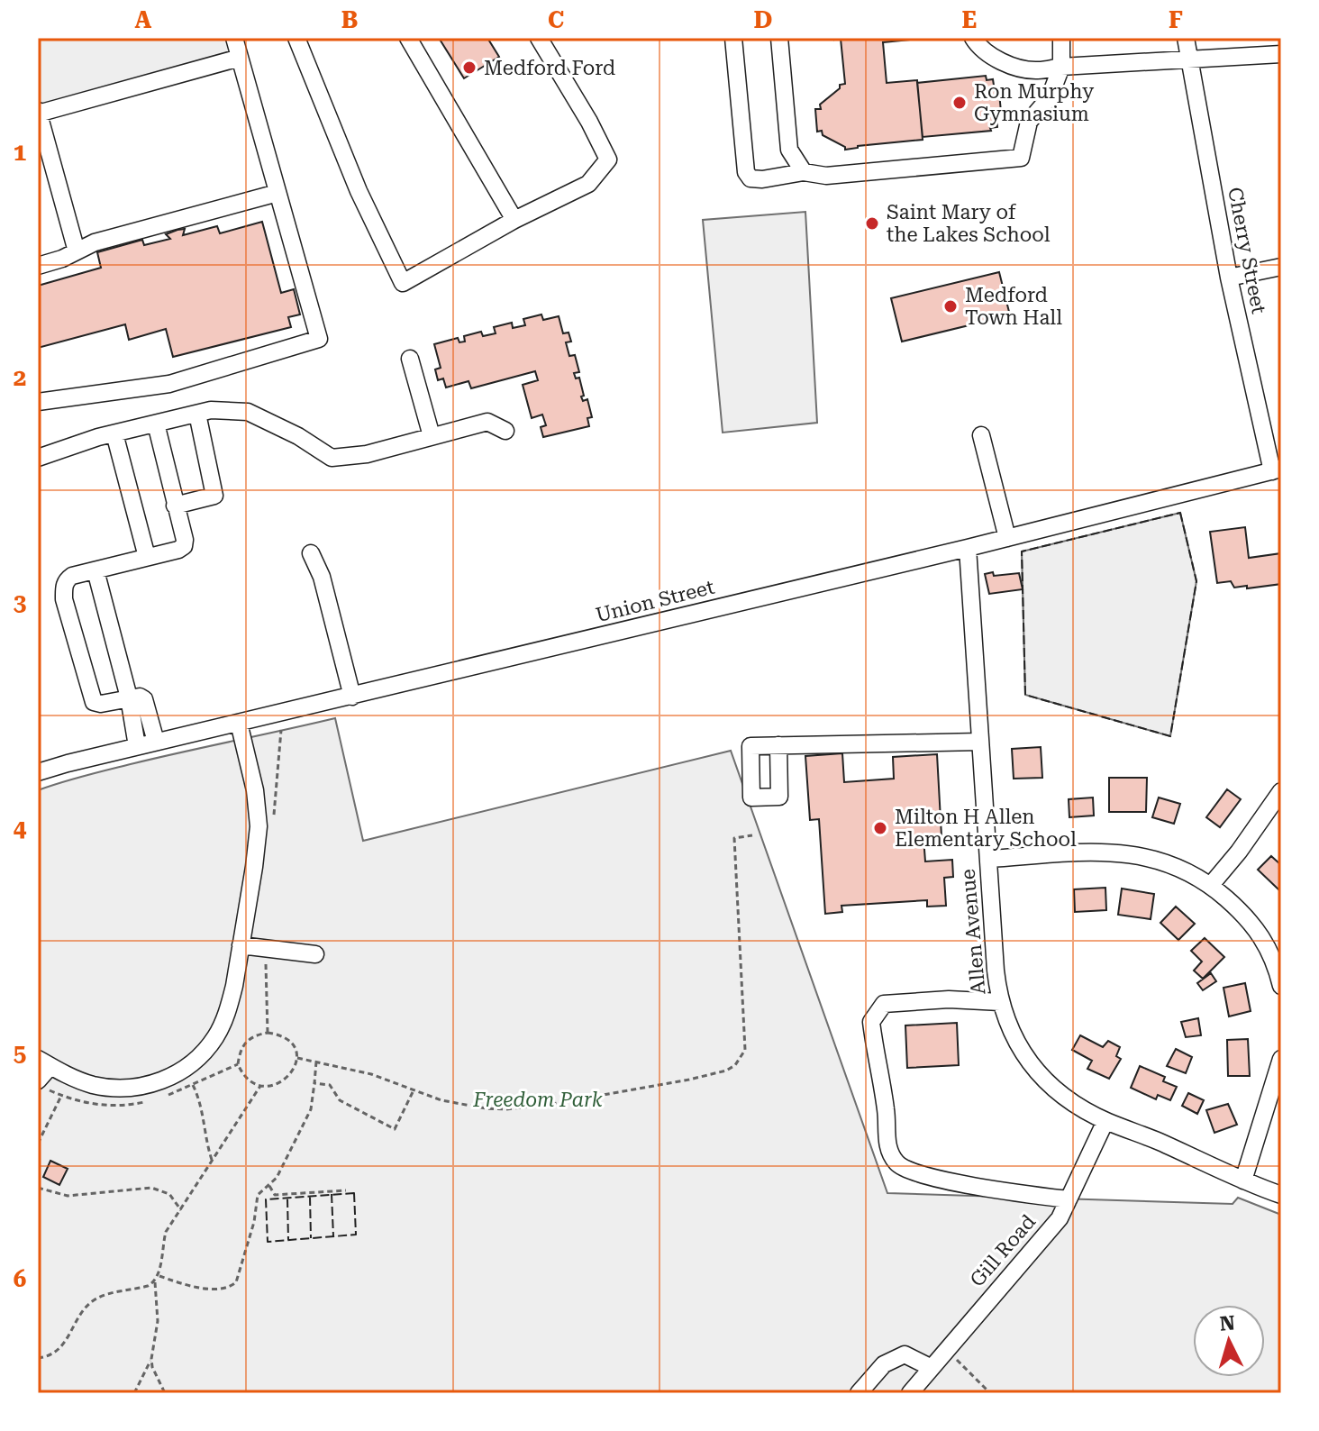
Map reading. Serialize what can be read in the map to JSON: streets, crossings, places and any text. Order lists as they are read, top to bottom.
{
  "streets": {
    "street": [
      "Cherry Street",
      "Union Street",
      "Allen Avenue",
      "Gill Road"
    ]
  },
  "crossings": [
    ["Cherry Street", "Union Street"],
    ["Union Street", "Allen Avenue"],
    ["Allen Avenue", "Gill Road"]
  ],
  "parks": ["Freedom Park"],
  "places": [
    "Medford Ford",
    "Ron Murphy Gymnasium",
    "Saint Mary of the Lakes School",
    "Medford Town Hall",
    "Milton H Allen Elementary School"
  ],
  "north": "top",
  "grid": {
    "columns": [
      "A",
      "B",
      "C",
      "D",
      "E",
      "F"
    ],
    "rows": [
      "1",
      "2",
      "3",
      "4",
      "5",
      "6"
    ]
  }
}
